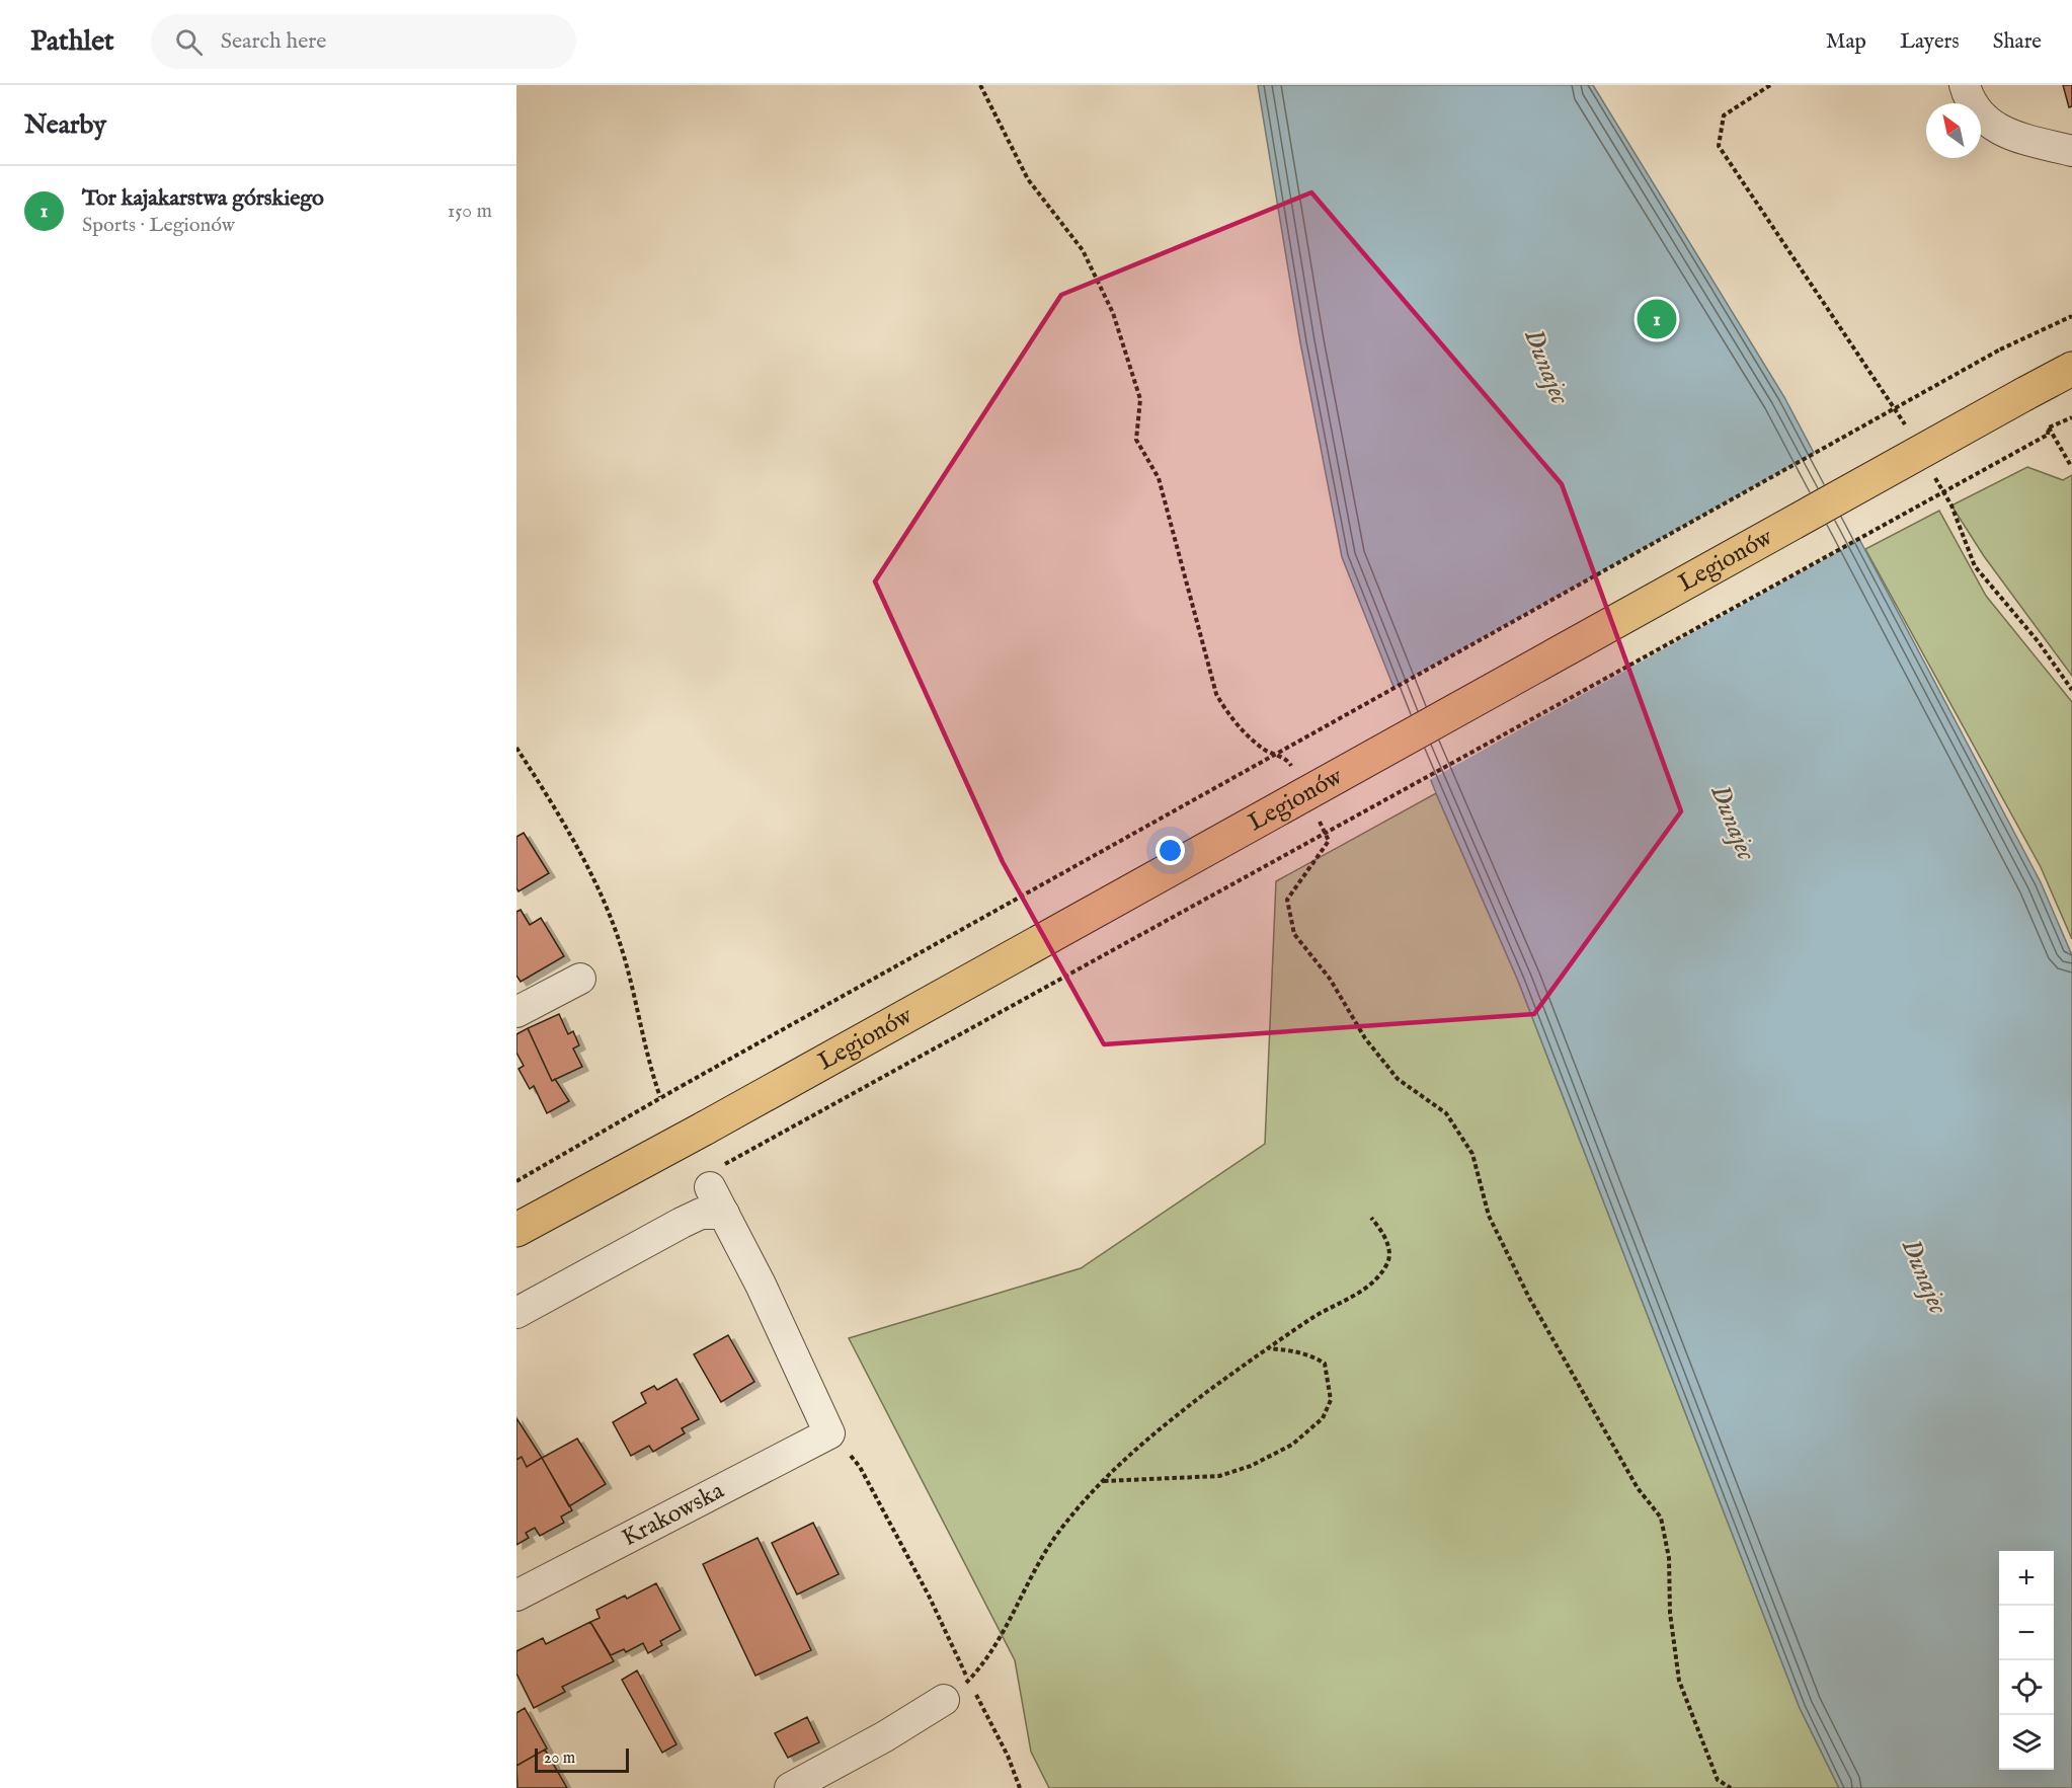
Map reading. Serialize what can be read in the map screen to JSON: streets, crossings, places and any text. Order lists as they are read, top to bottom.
{
  "streets": {
    "main road": ["Legionów"],
    "street": ["Krakowska"]
  },
  "water": ["Dunajec"],
  "scale_bar": "20 m",
  "north": "top left",
  "page": {
    "header": "Pathlet",
    "search": "Search here",
    "nav": ["Map", "Layers", "Share"],
    "heading": "Nearby",
    "list": [
      {
        "mark": "1",
        "name": "Tor kajakarstwa górskiego",
        "note": "Sports · Legionów",
        "value": "150 m"
      }
    ],
    "pins": "1",
    "map_buttons": ["+", "−"],
    "scale": "20 m"
  }
}
